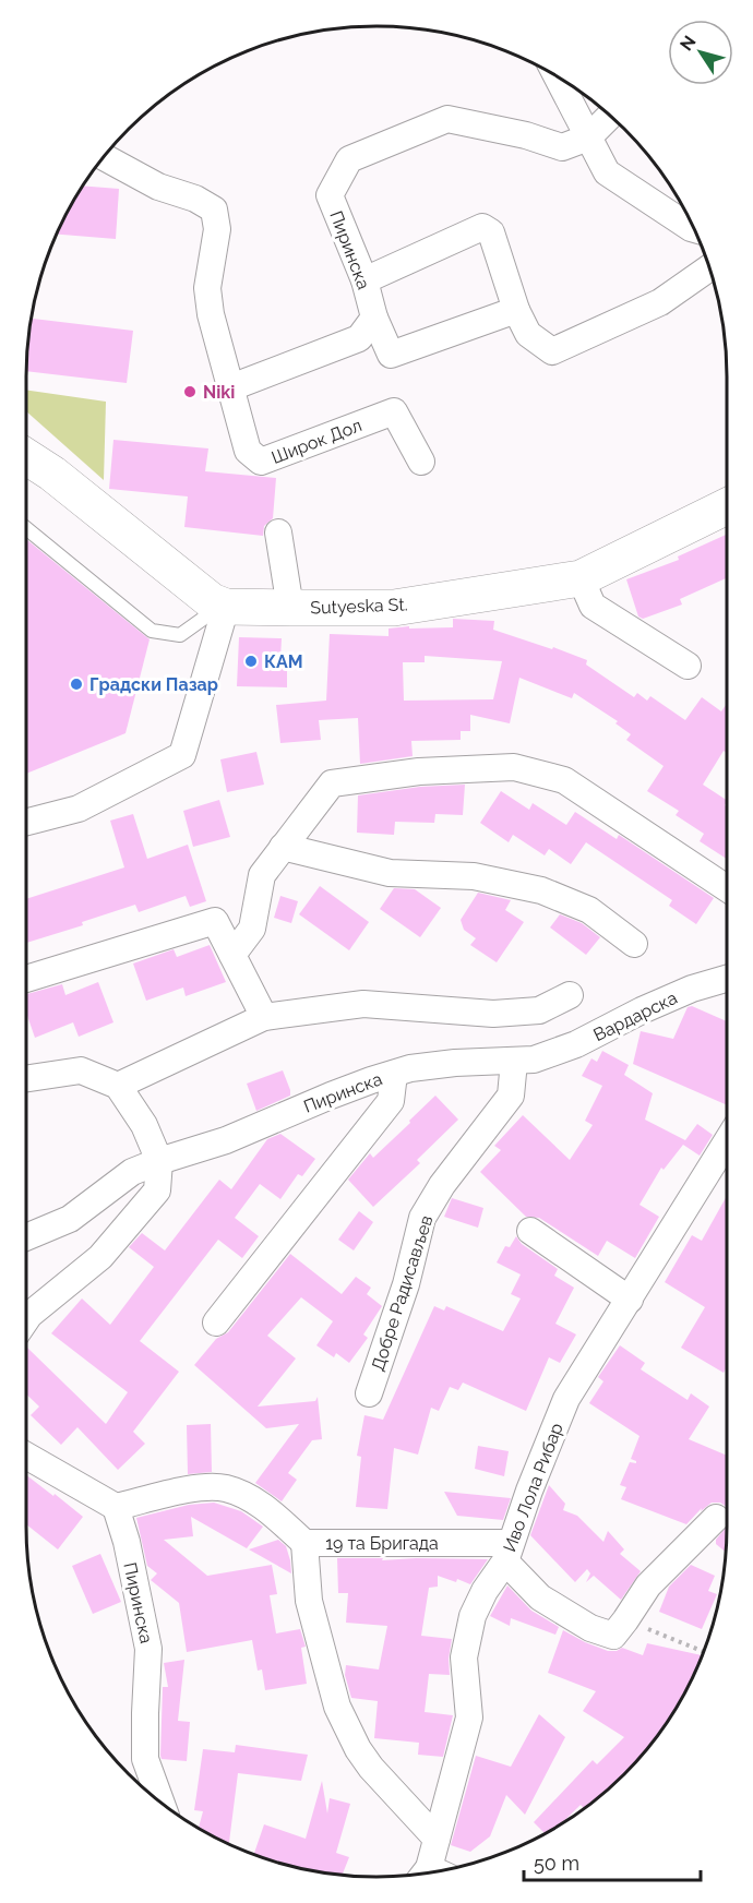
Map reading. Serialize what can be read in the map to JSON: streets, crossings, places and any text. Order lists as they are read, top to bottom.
{
  "streets": {
    "street": [
      "Пиринска",
      "Широк Дол",
      "Sutyeska St.",
      "Вардарска",
      "Добре Радисављев",
      "Иво Лола Рибар",
      "19 та Бригада"
    ]
  },
  "crossings": [
    ["Пиринска", "Вардарска"],
    ["Пиринска", "Добре Радисављев"],
    ["Пиринска", "19 та Бригада"],
    ["Вардарска", "Добре Радисављев"],
    ["Иво Лола Рибар", "19 та Бригада"]
  ],
  "places": ["Niki", "КАМ", "Градски Пазар"],
  "scale_bar": "50 m",
  "north": "top left"
}
